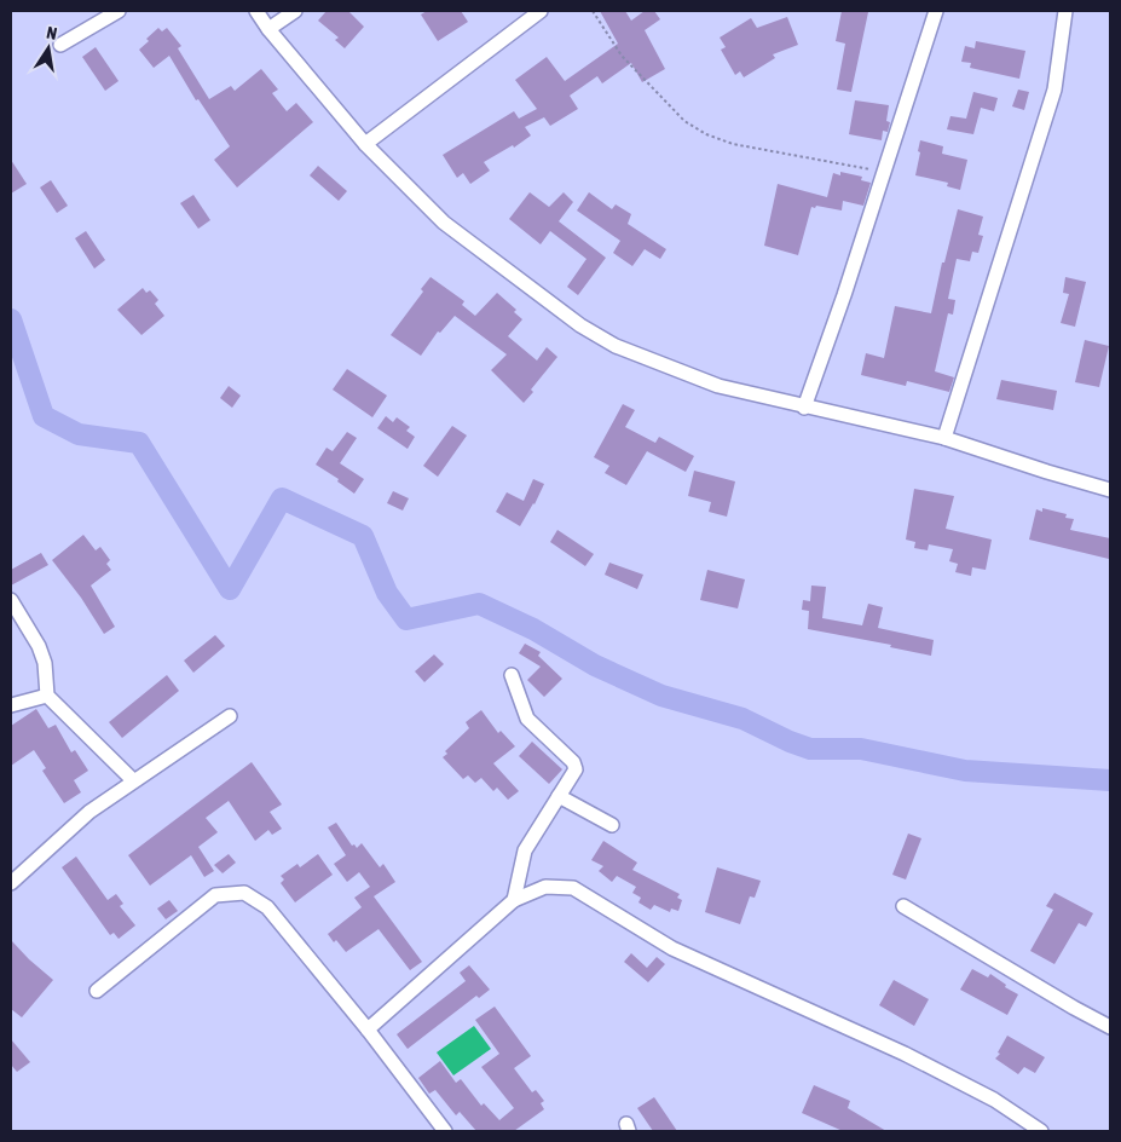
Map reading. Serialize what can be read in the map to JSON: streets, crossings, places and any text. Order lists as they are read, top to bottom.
{
  "north": "top"
}
